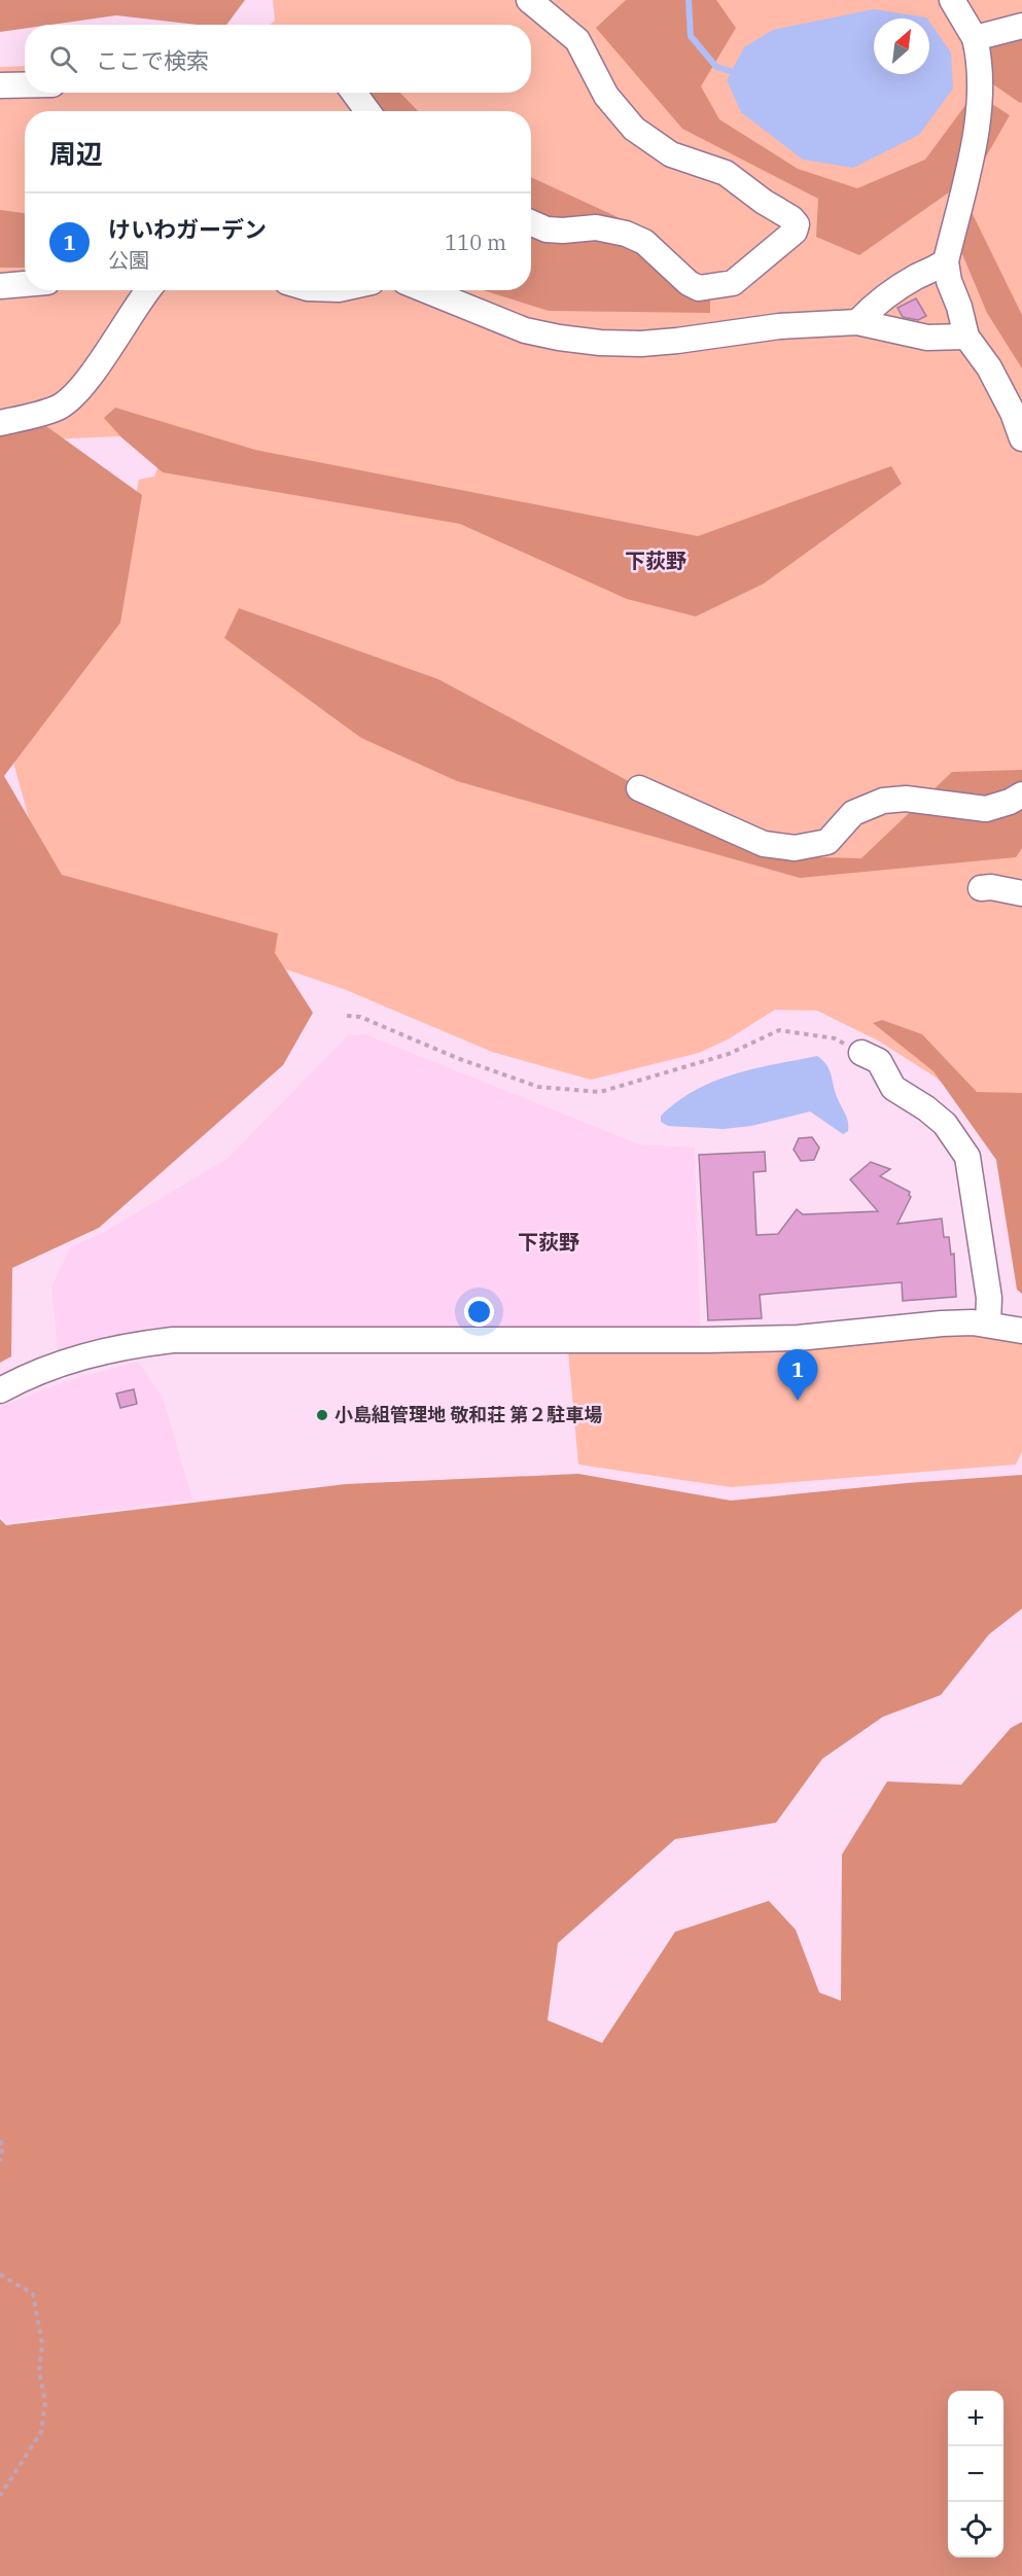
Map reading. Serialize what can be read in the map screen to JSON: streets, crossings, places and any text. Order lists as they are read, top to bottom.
{
  "districts": ["下荻野", "下荻野"],
  "places": ["小島組管理地 敬和荘 第２駐車場"],
  "north": "top right",
  "page": {
    "search": "ここで検索",
    "heading": "周辺",
    "list": [
      {
        "mark": "1",
        "name": "けいわガーデン",
        "note": "公園",
        "value": "110 m"
      }
    ],
    "pins": "1",
    "map_buttons": ["+", "−"]
  }
}
